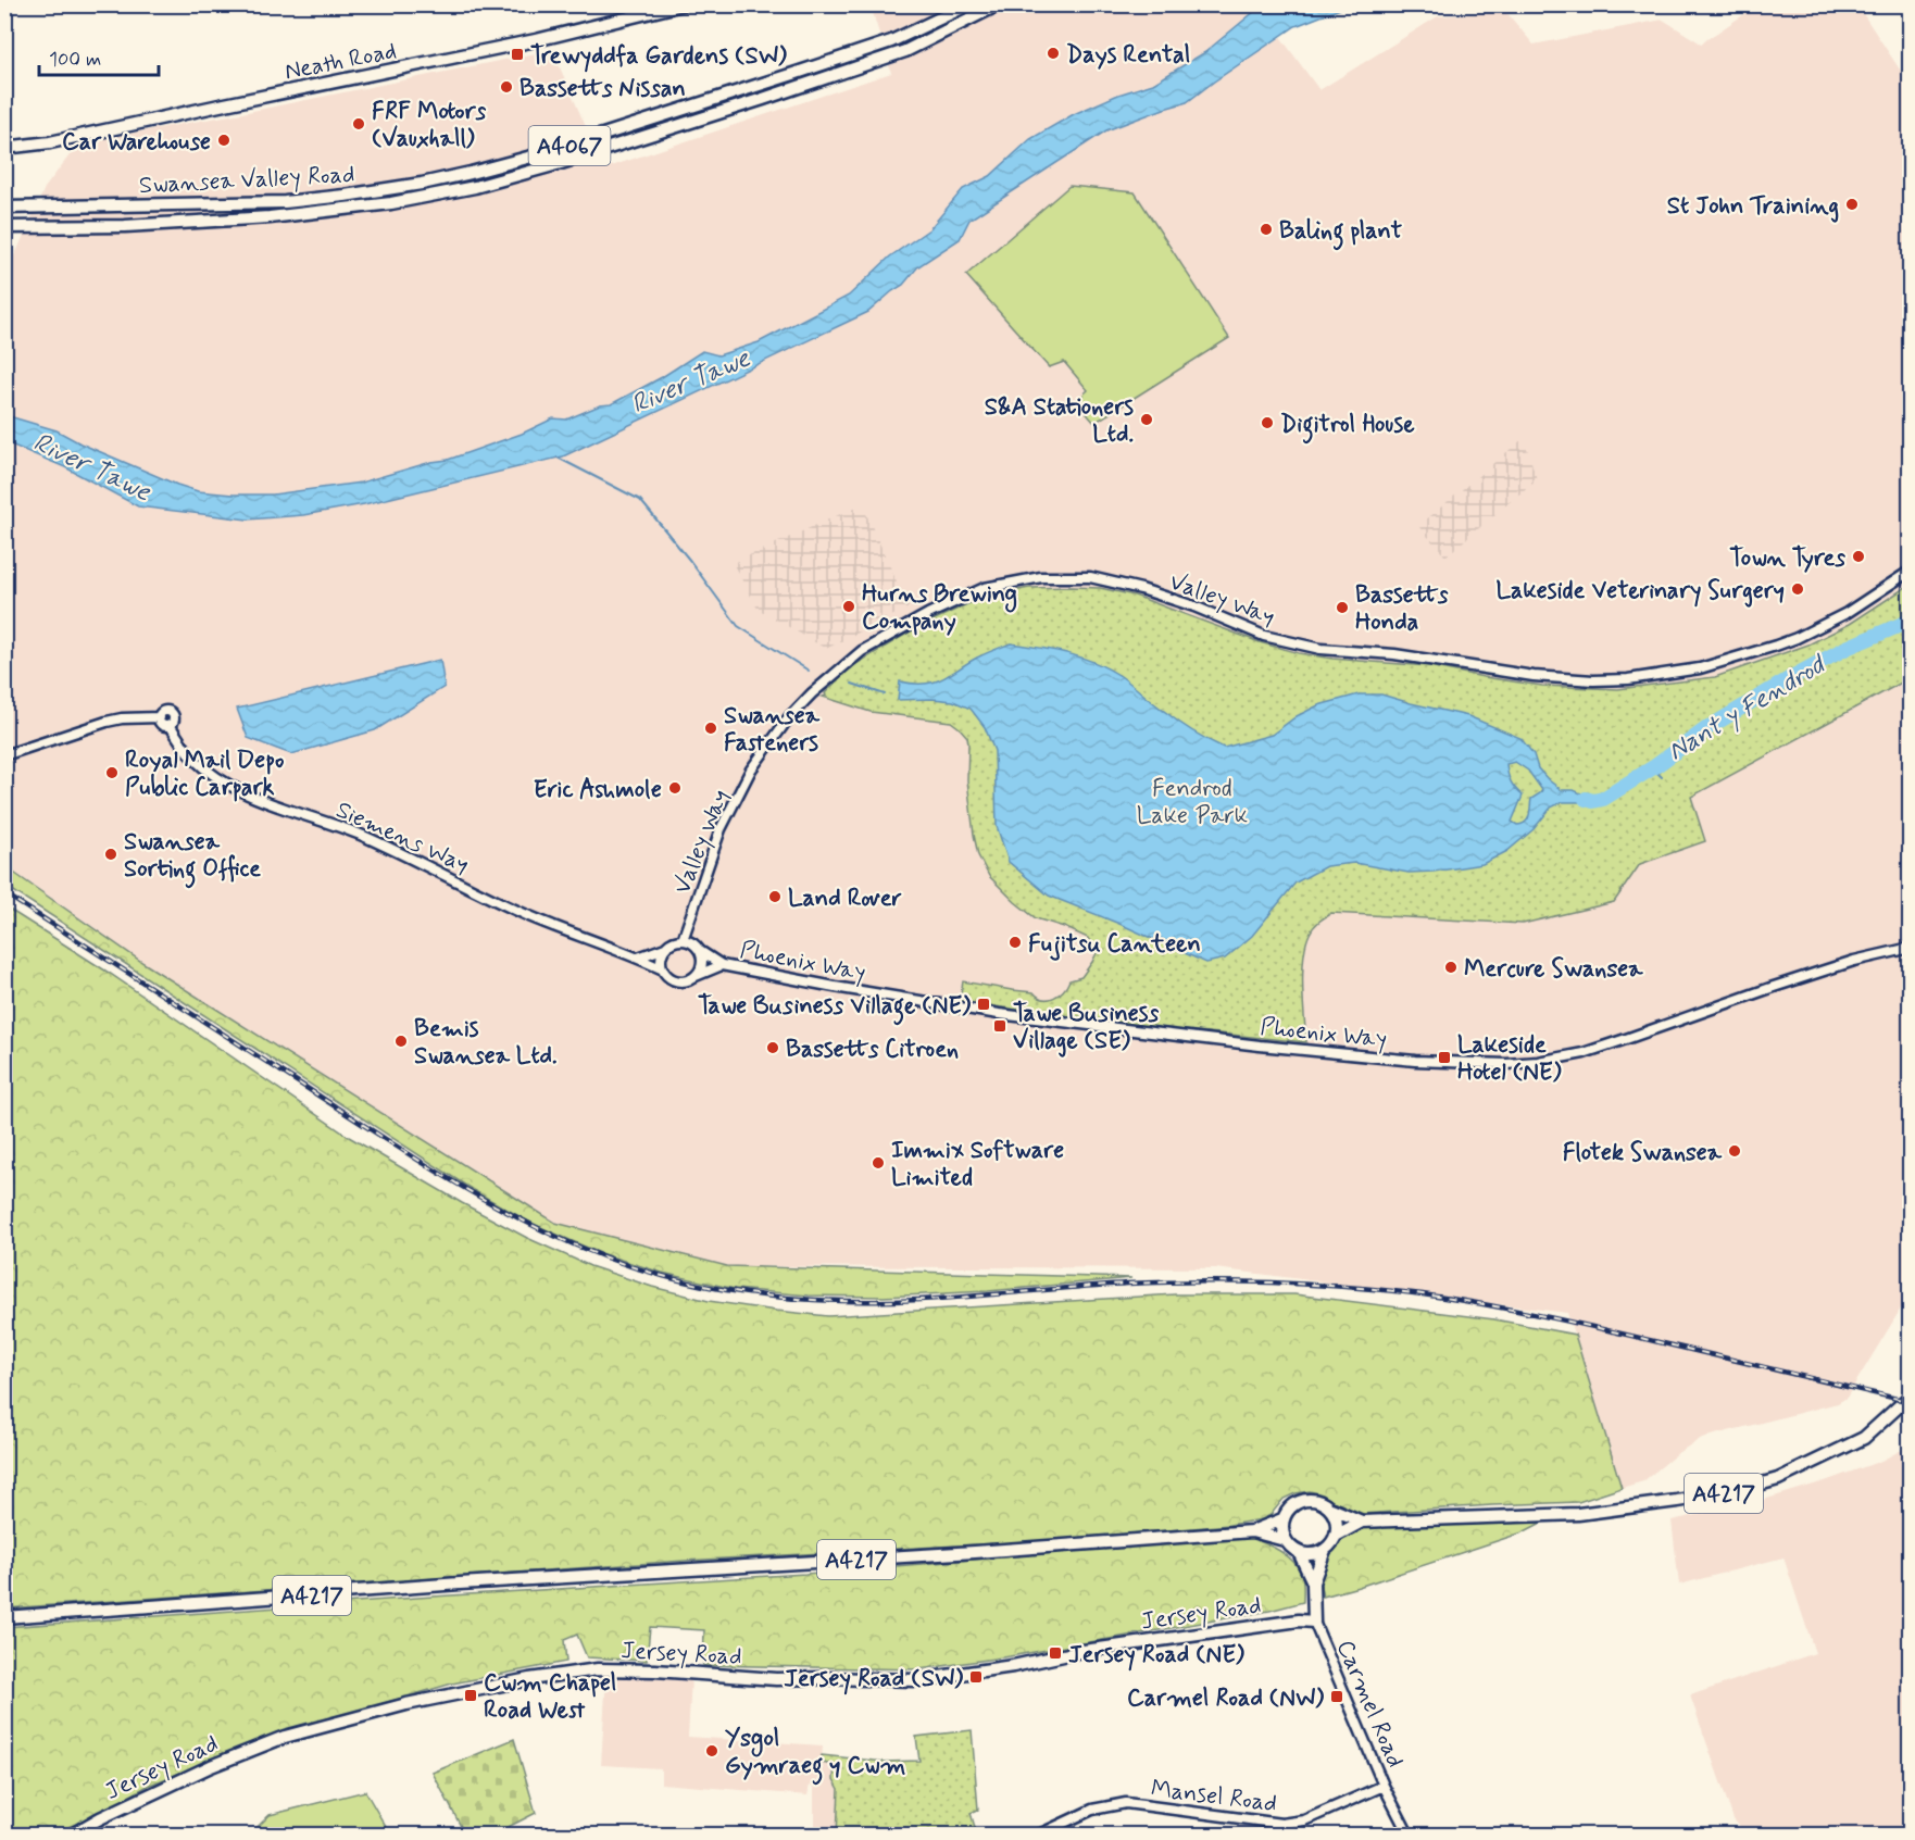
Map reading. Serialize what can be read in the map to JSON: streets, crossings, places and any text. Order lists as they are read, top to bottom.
{
  "streets": {
    "main road": [
      "Neath Road",
      "A4067",
      "Swansea Valley Road",
      "A4217",
      "Jersey Road",
      "Carmel Road"
    ],
    "street": [
      "Valley Way",
      "Siemens Way",
      "Phoenix Way",
      "Mansel Road"
    ]
  },
  "crossings": [
    ["Valley Way", "Siemens Way"],
    ["Valley Way", "Phoenix Way"],
    ["Siemens Way", "Phoenix Way"],
    ["A4217", "Carmel Road"],
    ["Jersey Road", "Carmel Road"],
    ["Carmel Road", "Mansel Road"]
  ],
  "water": ["River Tawe", "Nant y Fendrod"],
  "parks": ["Fendrod Lake Park"],
  "places": {
    "other": [
      "Days Rental",
      "Bassetts Nissan",
      "FRF Motors (Vauxhall)",
      "Car Warehouse",
      "St John Training",
      "Baling plant",
      "S&A Stationers Ltd.",
      "Digitrol House",
      "Town Tyres",
      "Lakeside Veterinary Surgery",
      "Hurns Brewing Company",
      "Bassetts Honda",
      "Swansea Fasteners",
      "Royal Mail Depo Public Carpark",
      "Eric Ashmole",
      "Swansea Sorting Office",
      "Land Rover",
      "Fujitsu Canteen",
      "Mercure Swansea",
      "Bemis Swansea Ltd.",
      "Bassetts Citroen",
      "Flotek Swansea",
      "Immix Software Limited",
      "Ysgol Gymraeg y Cwm"
    ],
    "transit": [
      "Trewyddfa Gardens (SW)",
      "Tawe Business Village (NE)",
      "Tawe Business Village (SE)",
      "Lakeside Hotel (NE)",
      "Jersey Road (NE)",
      "Jersey Road (SW)",
      "Cwm Chapel Road West",
      "Carmel Road (NW)"
    ]
  },
  "scale_bar": "100 m"
}
